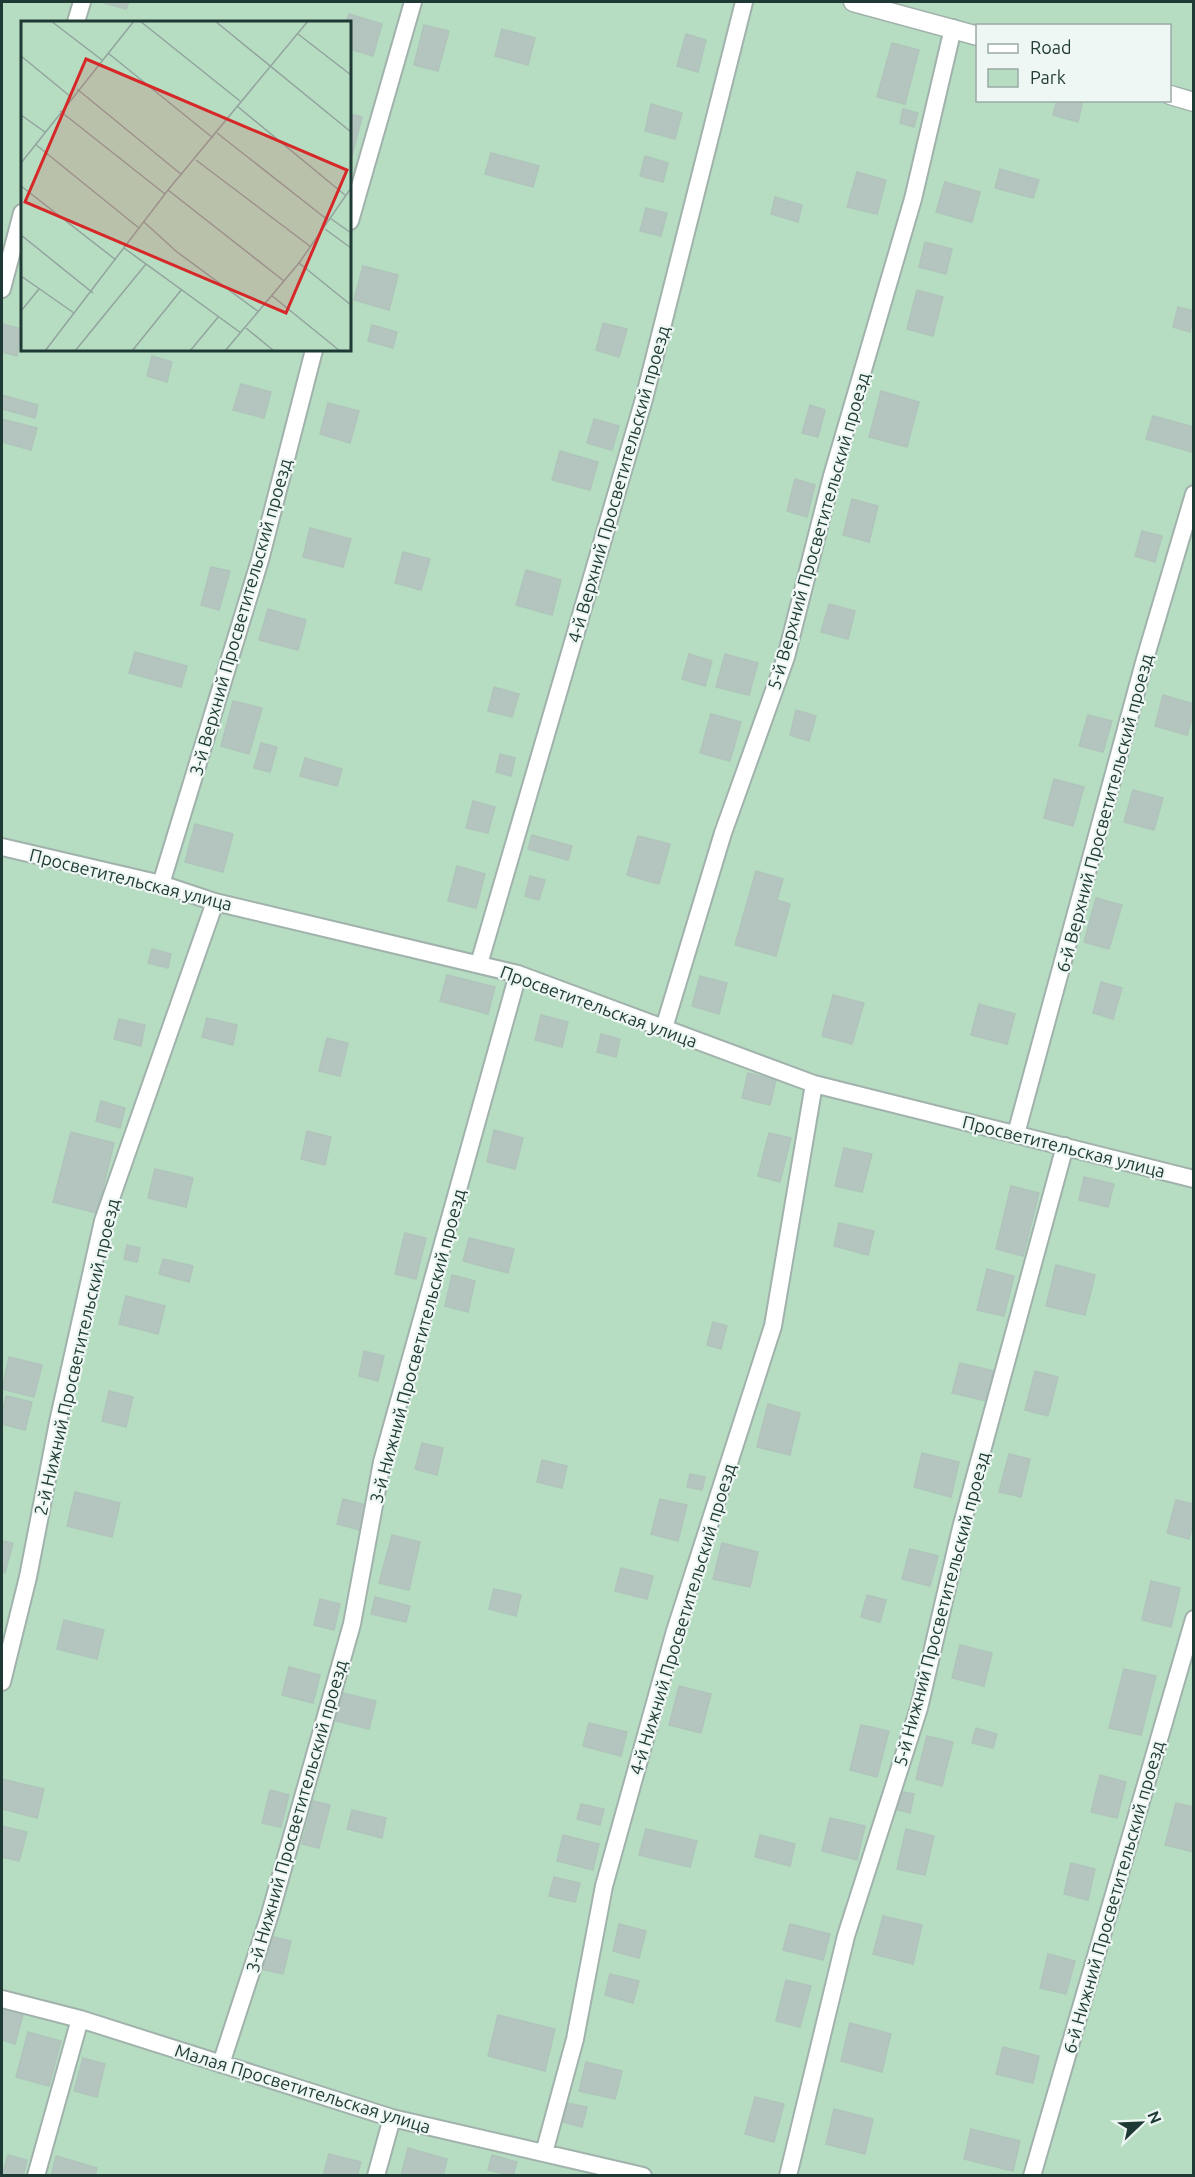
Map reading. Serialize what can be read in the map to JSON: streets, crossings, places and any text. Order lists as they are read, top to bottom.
{
  "streets": {
    "lane": [
      "4-й Верхний Просветительский проезд",
      "5-й Верхний Просветительский проезд",
      "3-й Верхний Просветительский проезд",
      "6-й Верхний Просветительский проезд",
      "Просветительская улица",
      "3-й Нижний Просветительский проезд",
      "2-й Нижний Просветительский проезд",
      "5-й Нижний Просветительский проезд",
      "4-й Нижний Просветительский проезд",
      "6-й Нижний Просветительский проезд",
      "Малая Просветительская улица"
    ]
  },
  "crossings": [
    ["4-й Верхний Просветительский проезд", "Просветительская улица"],
    ["5-й Верхний Просветительский проезд", "Просветительская улица"],
    ["3-й Верхний Просветительский проезд", "Просветительская улица"],
    ["6-й Верхний Просветительский проезд", "Просветительская улица"],
    ["Просветительская улица", "3-й Нижний Просветительский проезд"],
    ["Просветительская улица", "2-й Нижний Просветительский проезд"],
    ["Просветительская улица", "5-й Нижний Просветительский проезд"],
    ["Просветительская улица", "4-й Нижний Просветительский проезд"],
    ["3-й Нижний Просветительский проезд", "Малая Просветительская улица"],
    ["4-й Нижний Просветительский проезд", "Малая Просветительская улица"]
  ],
  "legend": ["Road", "Park"],
  "north": "top right"
}
